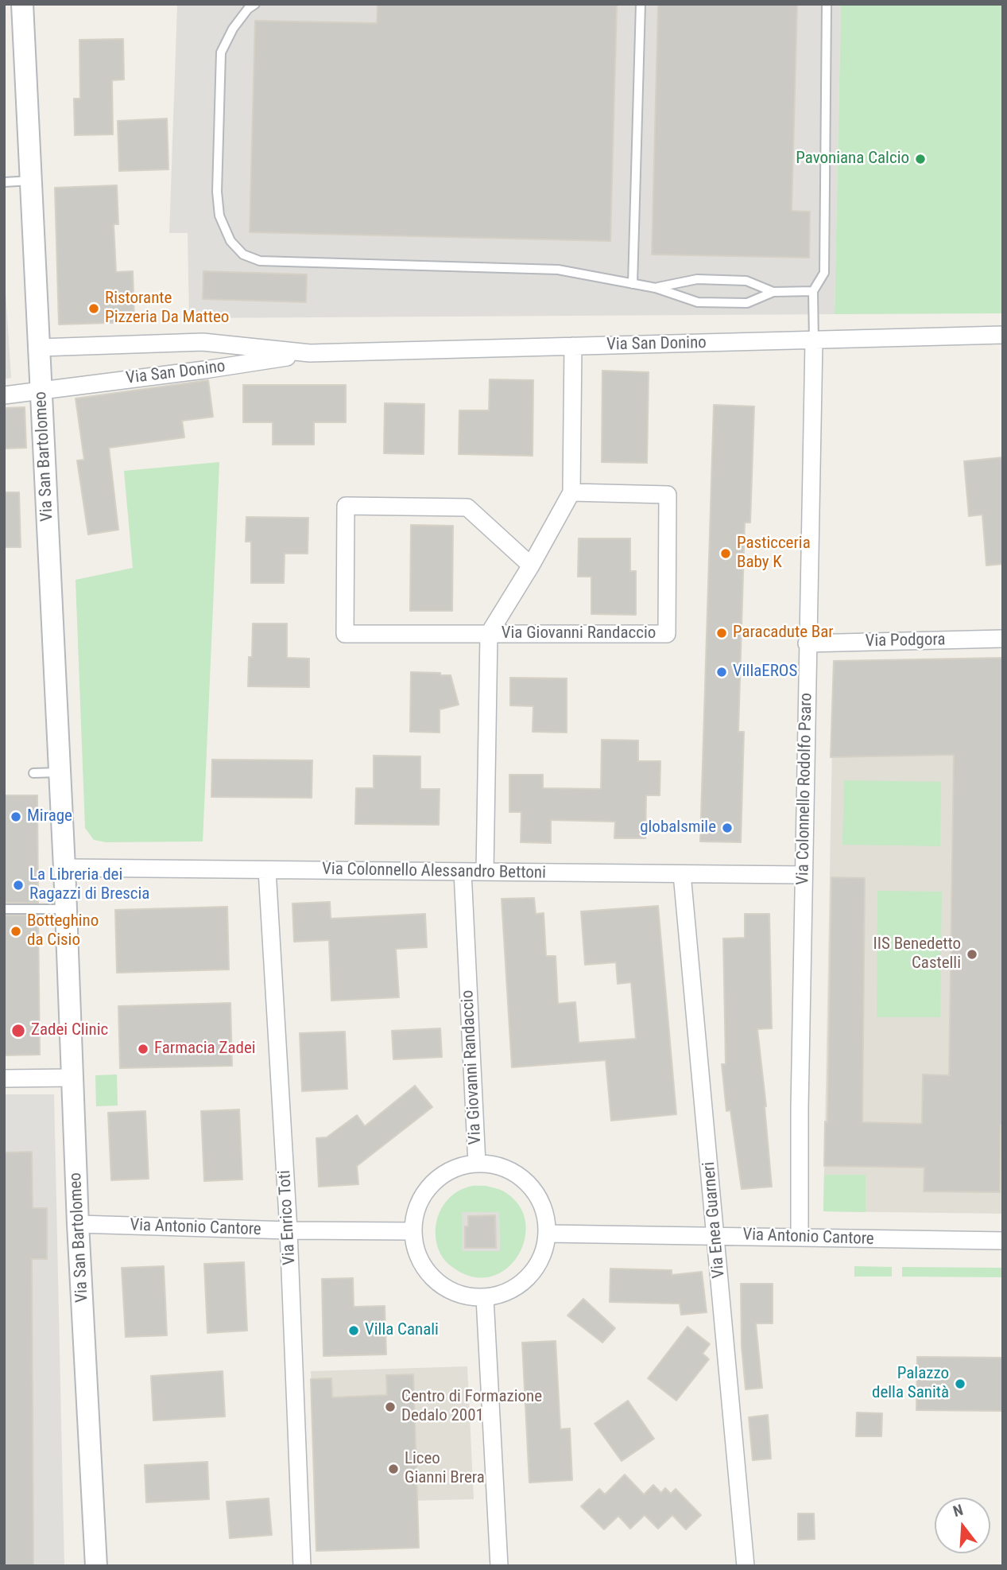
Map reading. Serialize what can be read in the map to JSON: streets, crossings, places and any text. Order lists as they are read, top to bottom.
{
  "streets": {
    "street": [
      "Via San Donino",
      "Via San Bartolomeo",
      "Via Giovanni Randaccio",
      "Via Podgora",
      "Via Colonnello Rodolfo Psaro",
      "Via Colonnello Alessandro Bettoni",
      "Via Enrico Toti",
      "Via Enea Guarneri",
      "Via Antonio Cantore"
    ]
  },
  "crossings": [
    ["Via San Donino", "Via San Bartolomeo"],
    ["Via San Donino", "Via Giovanni Randaccio"],
    ["Via San Donino", "Via Colonnello Rodolfo Psaro"],
    ["Via San Bartolomeo", "Via Colonnello Alessandro Bettoni"],
    ["Via San Bartolomeo", "Via Antonio Cantore"],
    ["Via Giovanni Randaccio", "Via Colonnello Alessandro Bettoni"],
    ["Via Giovanni Randaccio", "Via Antonio Cantore"],
    ["Via Podgora", "Via Colonnello Rodolfo Psaro"],
    ["Via Colonnello Rodolfo Psaro", "Via Colonnello Alessandro Bettoni"],
    ["Via Colonnello Rodolfo Psaro", "Via Antonio Cantore"],
    ["Via Colonnello Alessandro Bettoni", "Via Enrico Toti"],
    ["Via Colonnello Alessandro Bettoni", "Via Enea Guarneri"],
    ["Via Enrico Toti", "Via Antonio Cantore"],
    ["Via Enea Guarneri", "Via Antonio Cantore"]
  ],
  "places": [
    "Pavoniana Calcio",
    "Ristorante Pizzeria Da Matteo",
    "Pasticceria Baby K",
    "Paracadute Bar",
    "VillaEROS",
    "Mirage",
    "globalsmile",
    "La Libreria dei Ragazzi di Brescia",
    "Botteghino da Cisio",
    "IIS Benedetto Castelli",
    "Zadei Clinic",
    "Farmacia Zadei",
    "Villa Canali",
    "Palazzo della Sanità",
    "Centro di Formazione Dedalo 2001",
    "Liceo Gianni Brera"
  ],
  "north": "top"
}
